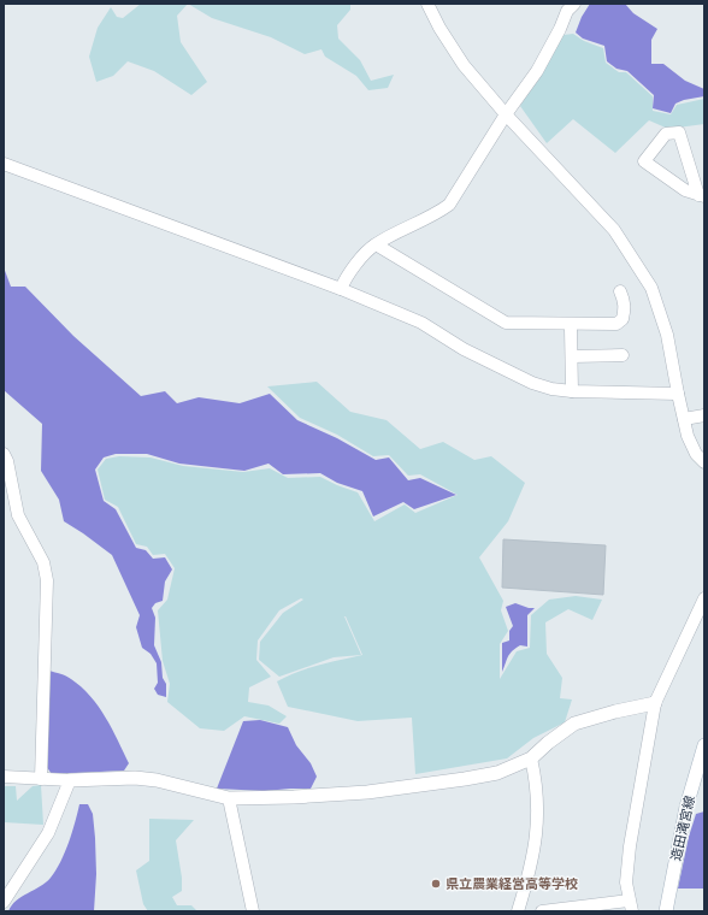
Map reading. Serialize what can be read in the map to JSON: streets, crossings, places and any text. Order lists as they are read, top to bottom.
{
  "streets": {
    "street": ["造田滝宮線"]
  },
  "places": ["県立農業経営高等学校"]
}
